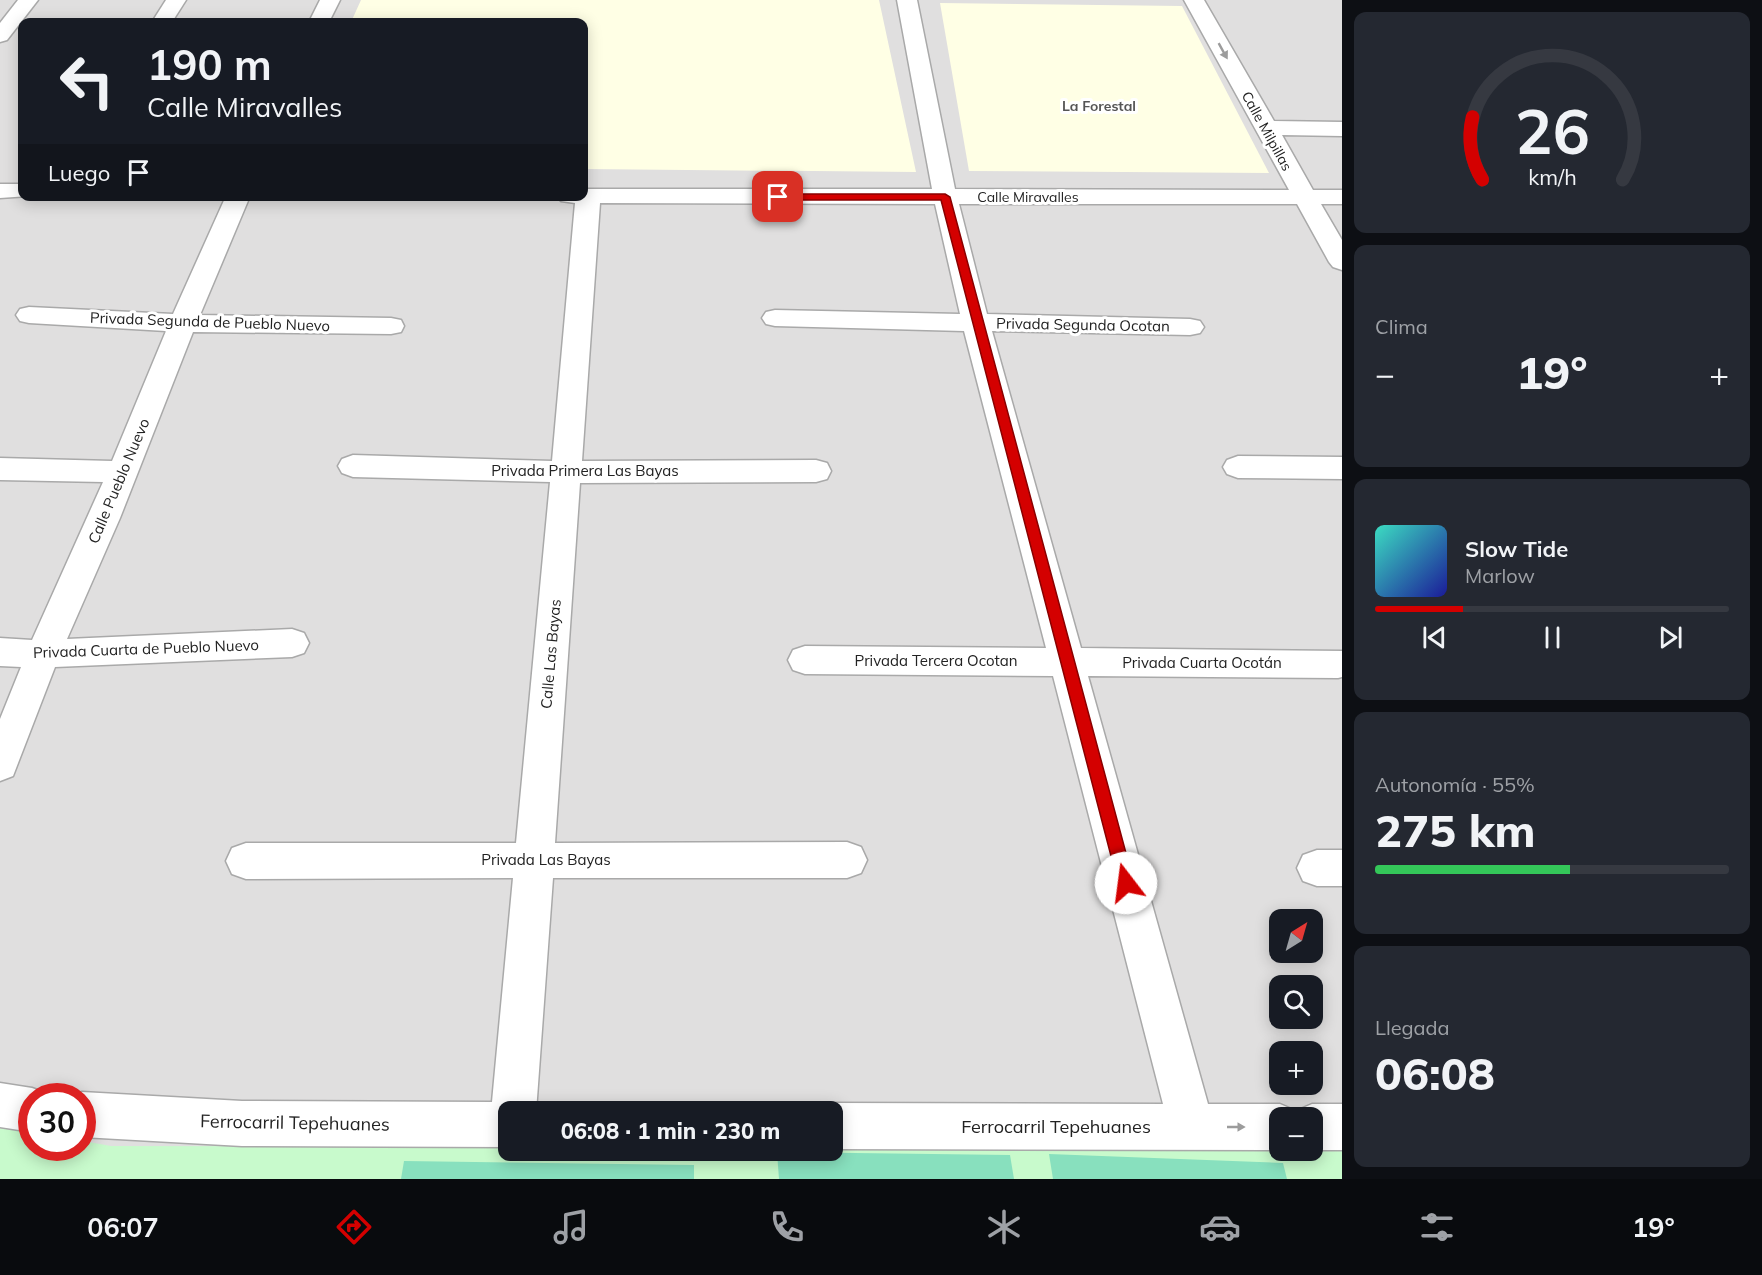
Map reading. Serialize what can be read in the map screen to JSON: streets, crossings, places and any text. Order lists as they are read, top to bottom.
{
  "streets": {
    "street": [
      "Calle Milpillas",
      "Calle Miravalles",
      "Privada Segunda de Pueblo Nuevo",
      "Privada Segunda Ocotan",
      "Privada Primera Las Bayas",
      "Calle Pueblo Nuevo",
      "Privada Cuarta de Pueblo Nuevo",
      "Calle Las Bayas",
      "Privada Tercera Ocotan",
      "Privada Cuarta Ocotán",
      "Privada Las Bayas",
      "Ferrocarril Tepehuanes"
    ]
  },
  "crossings": [
    ["Calle Milpillas", "Calle Miravalles"],
    ["Privada Segunda de Pueblo Nuevo", "Calle Pueblo Nuevo"],
    ["Privada Primera Las Bayas", "Calle Las Bayas"],
    ["Calle Pueblo Nuevo", "Privada Cuarta de Pueblo Nuevo"],
    ["Calle Las Bayas", "Privada Las Bayas"],
    ["Privada Tercera Ocotan", "Privada Cuarta Ocotán"]
  ],
  "one_way": ["Calle Milpillas"],
  "districts": ["La Forestal"],
  "north": "top right",
  "page": {
    "turn": ["190 m", "Calle Miravalles"],
    "then": "Luego",
    "tile": [
      "Clima",
      ["Autonomía · 55%", "275 km"],
      ["Llegada", "06:08"]
    ],
    "heat": ["−", "19°", "+"],
    "song": ["Slow Tide", "Marlow"],
    "map_buttons": ["+", "−"],
    "limit": "30",
    "trip": "06:08 · 1 min · 230 m",
    "tabs": ["06:07", "19°"],
    "gauge": ["26", "km/h"]
  }
}
